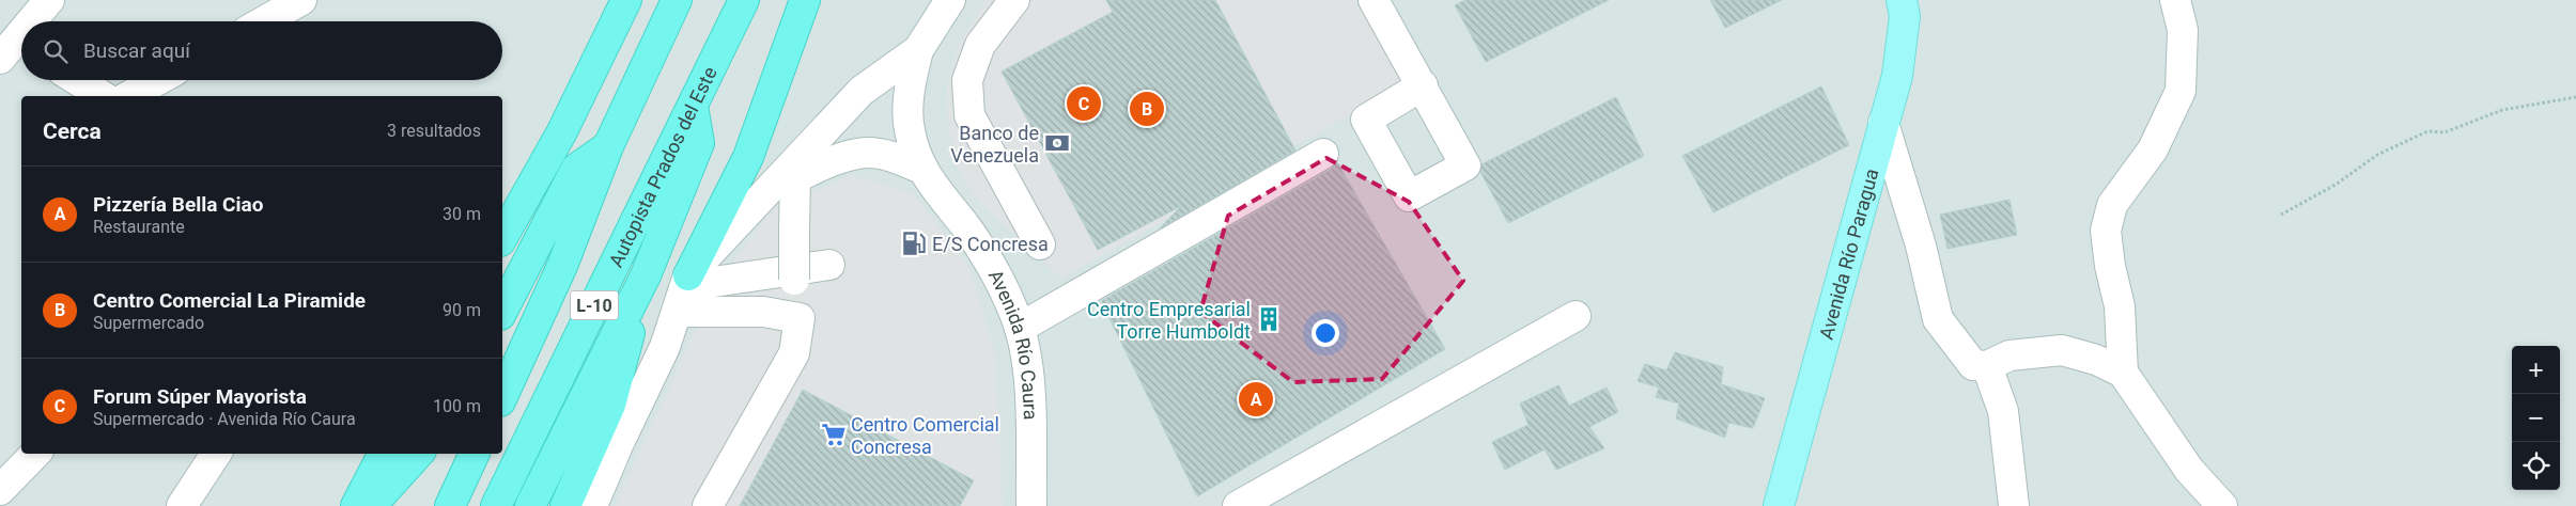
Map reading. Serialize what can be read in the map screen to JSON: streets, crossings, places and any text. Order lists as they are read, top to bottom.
{
  "streets": {
    "highway": ["Autopista Prados del Este", "L-10"],
    "main road": ["Avenida Río Paragua"],
    "street": ["Avenida Río Caura"]
  },
  "places": {
    "bank": ["Banco de Venezuela"],
    "fuel station": ["E/S Concresa"],
    "building": ["Centro Empresarial Torre Humboldt"],
    "supermarket": ["Centro Comercial Concresa"]
  },
  "page": {
    "search": "Buscar aquí",
    "pins": ["C", "B", "A"],
    "heading": ["Cerca", "3 resultados"],
    "list": [
      {
        "mark": "A",
        "name": "Pizzería Bella Ciao",
        "note": "Restaurante",
        "value": "30 m"
      },
      {
        "mark": "B",
        "name": "Centro Comercial La Piramide",
        "note": "Supermercado",
        "value": "90 m"
      },
      {
        "mark": "C",
        "name": "Forum Súper Mayorista",
        "note": "Supermercado · Avenida Río Caura",
        "value": "100 m"
      }
    ],
    "map_buttons": ["+", "−"]
  }
}
